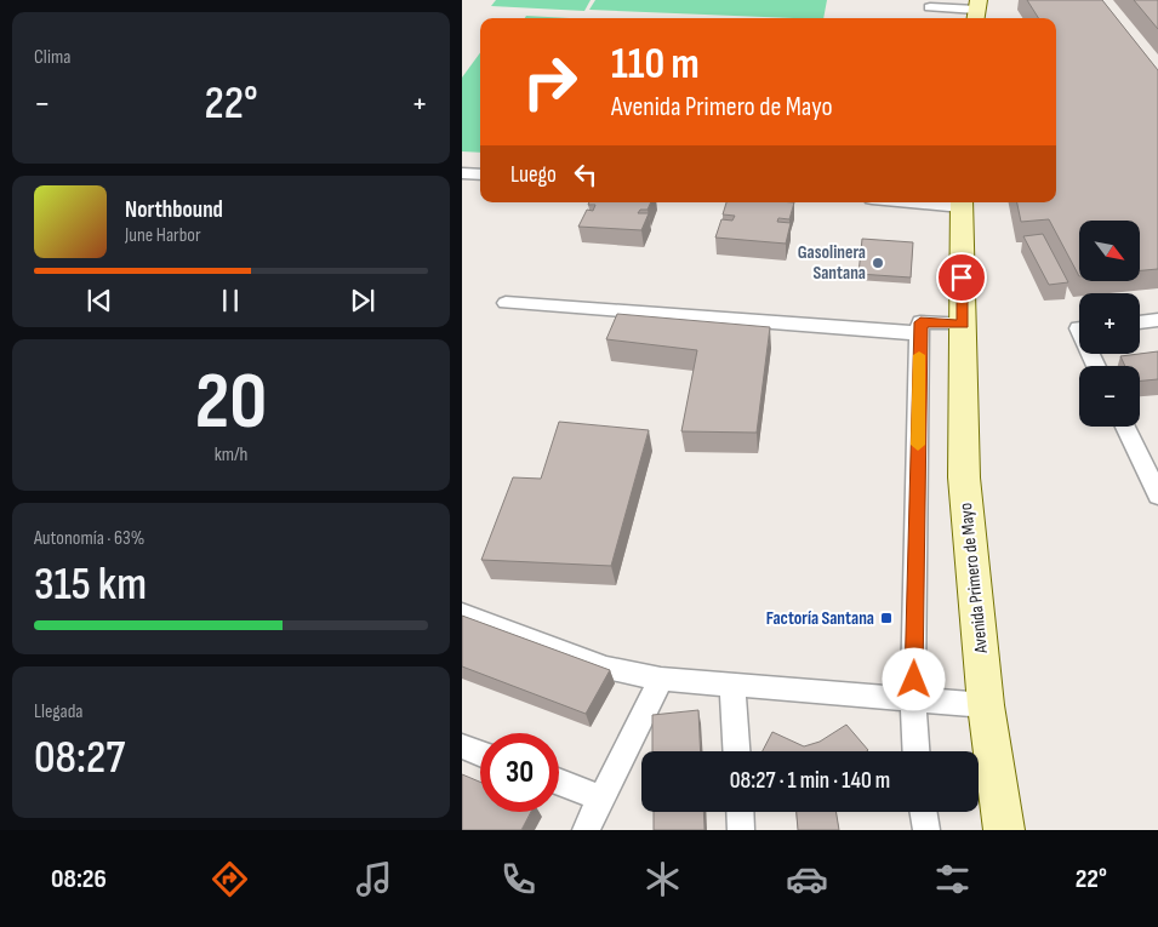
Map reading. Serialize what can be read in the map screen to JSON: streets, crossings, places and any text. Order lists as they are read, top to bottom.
{
  "streets": {
    "main road": ["Avenida Primero de Mayo"]
  },
  "places": {
    "other": ["Gasolinera Santana"],
    "transit": ["Factoría Santana"]
  },
  "north": "bottom right",
  "page": {
    "tile": [
      "Clima",
      ["20", "km/h"],
      ["Autonomía · 63%", "315 km"],
      ["Llegada", "08:27"]
    ],
    "turn": ["110 m", "Avenida Primero de Mayo"],
    "heat": ["−", "22°", "+"],
    "then": "Luego",
    "song": ["Northbound", "June Harbor"],
    "map_buttons": ["+", "−"],
    "limit": "30",
    "trip": "08:27 · 1 min · 140 m",
    "tabs": ["08:26", "22°"]
  }
}
